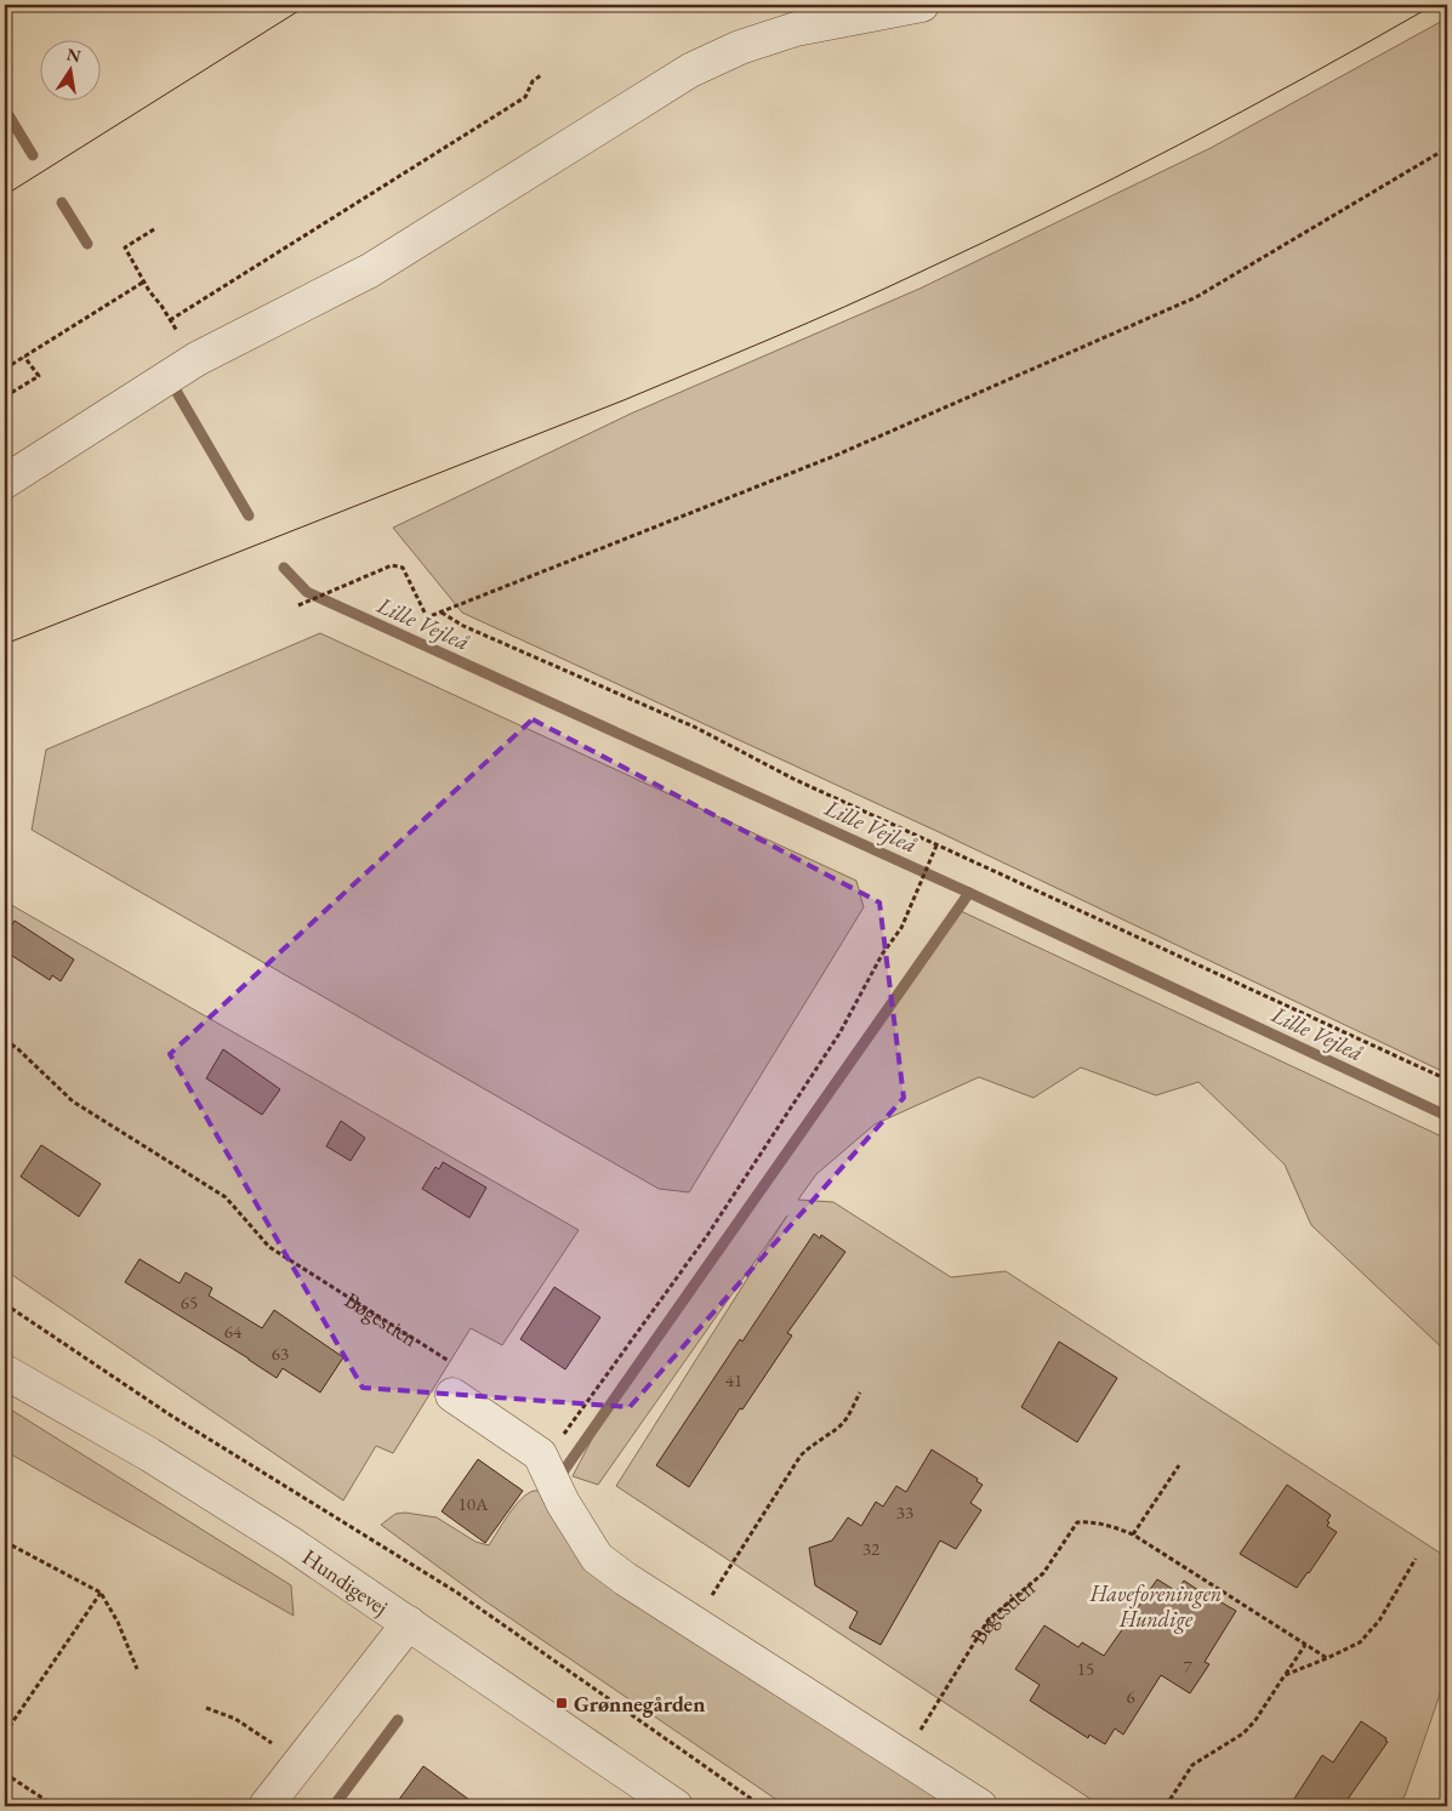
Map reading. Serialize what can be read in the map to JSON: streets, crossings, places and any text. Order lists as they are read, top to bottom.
{
  "streets": {
    "street": ["Hundigevej"],
    "path": ["Bøgestien"]
  },
  "water": ["Lille Vejleå"],
  "parks": ["Haveforeningen Hundige"],
  "places": {
    "transit": ["Grønnegården"]
  },
  "house_numbers": [
    "65",
    "64",
    "63",
    "41",
    "10A",
    "33",
    "32",
    "7",
    "15",
    "6"
  ],
  "north": "top"
}
